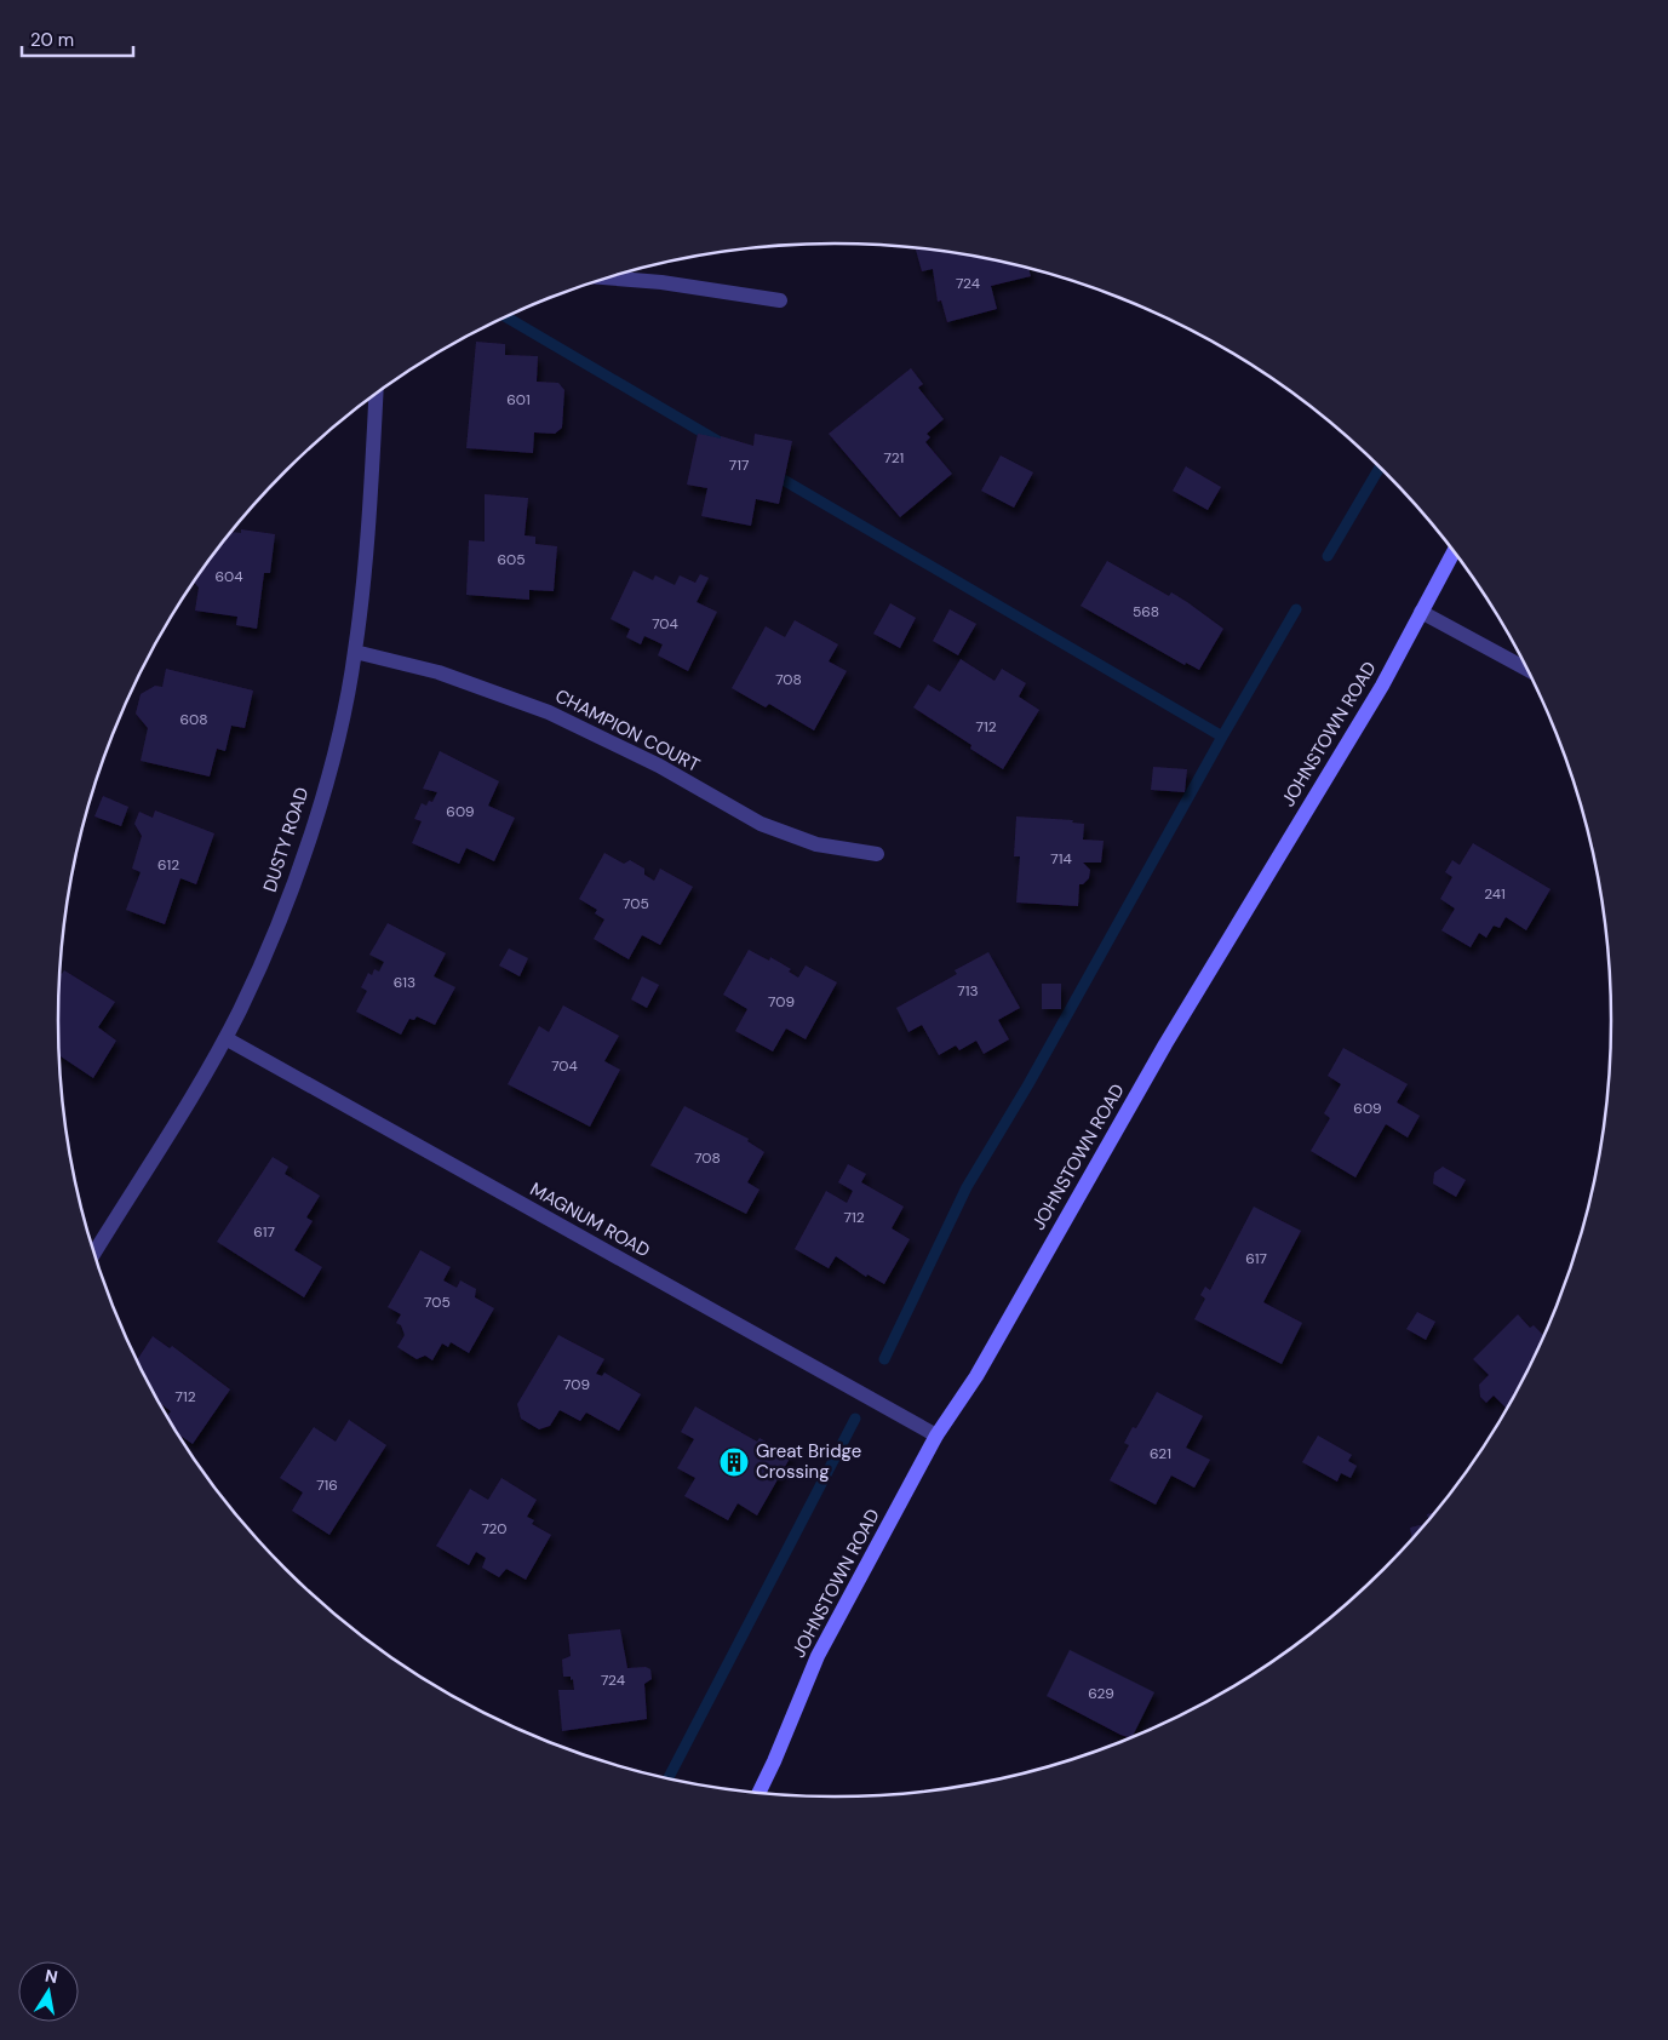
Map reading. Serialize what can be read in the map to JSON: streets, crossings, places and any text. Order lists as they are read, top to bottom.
{
  "streets": {
    "main road": ["JOHNSTOWN ROAD"],
    "street": ["CHAMPION COURT", "DUSTY ROAD", "MAGNUM ROAD"]
  },
  "crossings": [
    ["CHAMPION COURT", "DUSTY ROAD"],
    ["JOHNSTOWN ROAD", "MAGNUM ROAD"],
    ["DUSTY ROAD", "MAGNUM ROAD"]
  ],
  "places": {
    "building": ["Great Bridge Crossing"]
  },
  "house_numbers": [
    "724",
    "601",
    "721",
    "717",
    "605",
    "604",
    "568",
    "704",
    "708",
    "608",
    "712",
    "609",
    "714",
    "612",
    "241",
    "705",
    "613",
    "713",
    "709",
    "704",
    "609",
    "708",
    "712",
    "617",
    "617",
    "705",
    "709",
    "712",
    "621",
    "716",
    "720",
    "724",
    "629"
  ],
  "scale_bar": "20 m",
  "north": "top"
}
